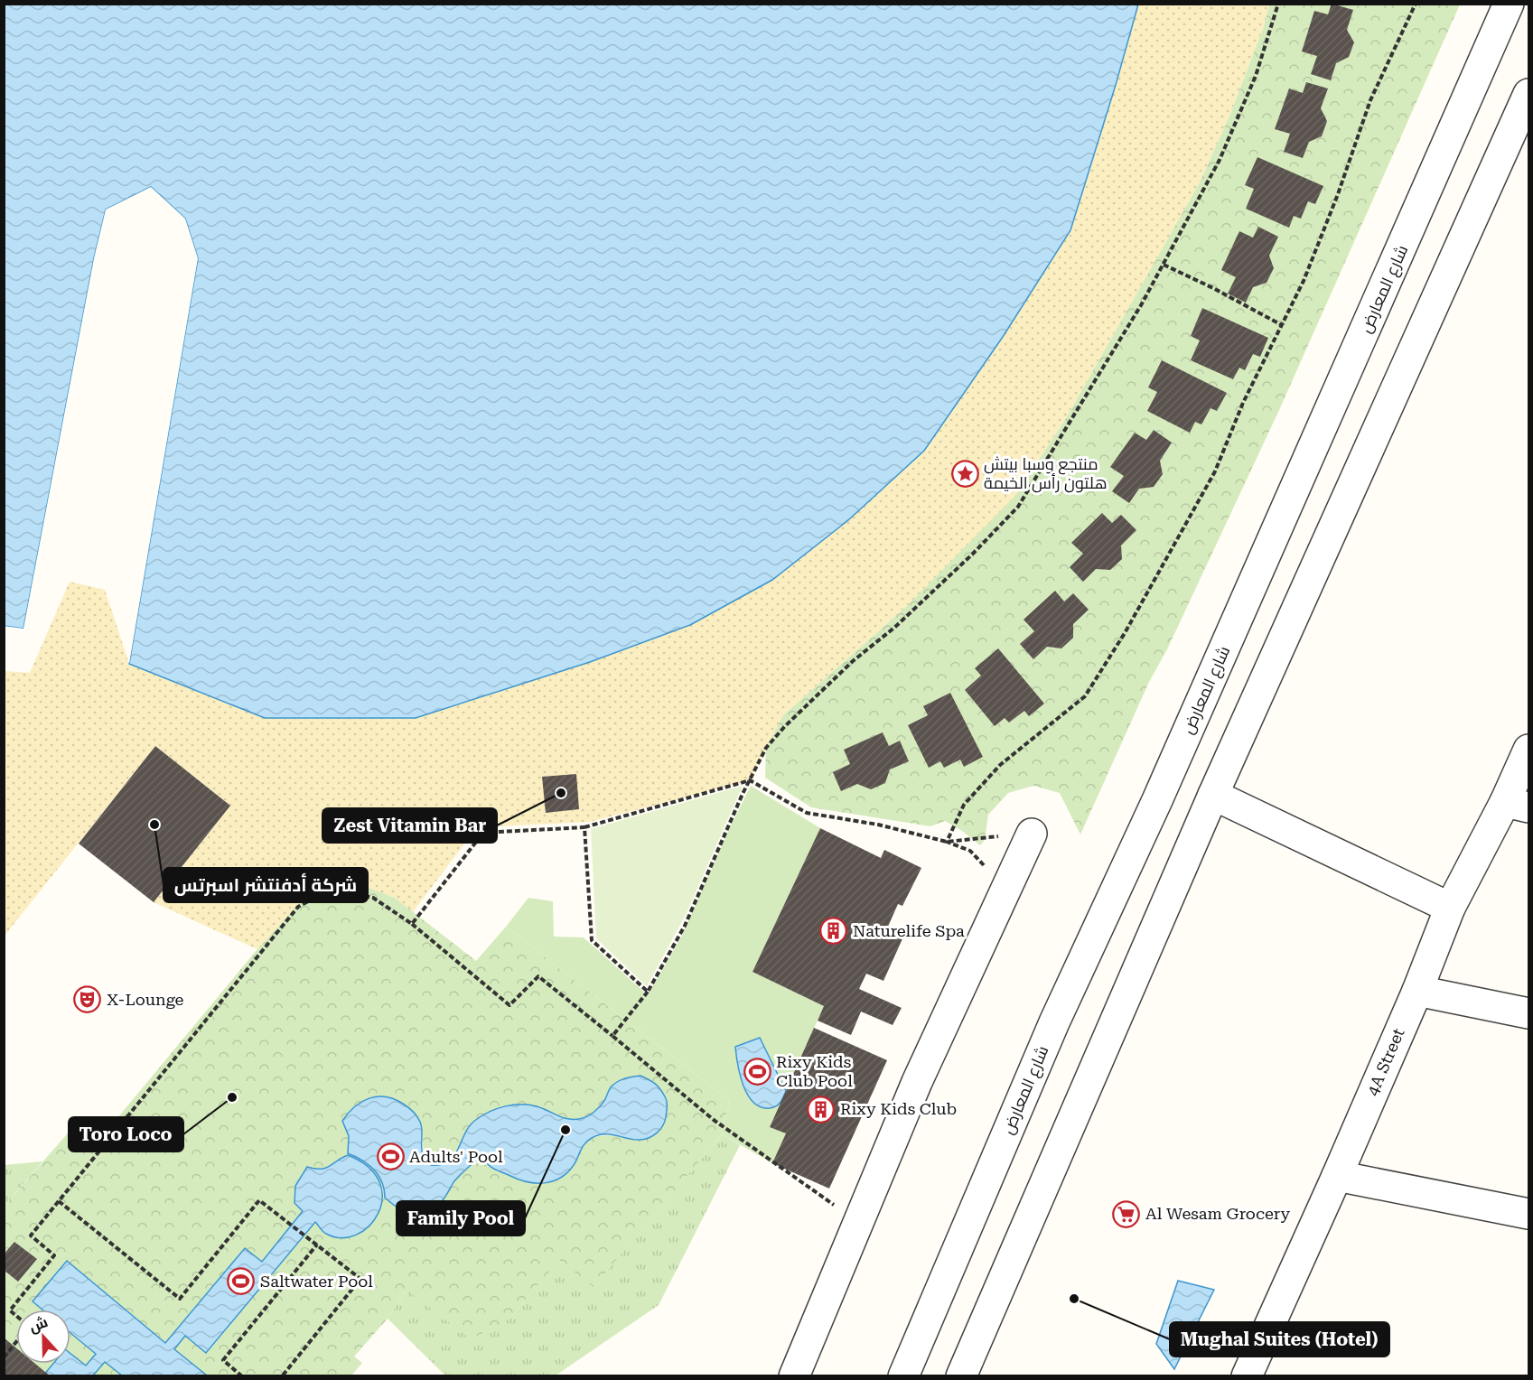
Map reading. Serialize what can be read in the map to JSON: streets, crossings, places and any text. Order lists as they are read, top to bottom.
{
  "streets": {
    "street": ["شارع المعارض", "4A Street"]
  },
  "places": {
    "place": ["منتجع وسبا بيتش هلتون رأس الخيمة"],
    "other": [
      "Zest Vitamin Bar",
      "شركة أدفنتشر اسبرتس",
      "Toro Loco",
      "Family Pool",
      "Mughal Suites (Hotel)"
    ],
    "building": ["Naturelife Spa", "Rixy Kids Club"],
    "theatre": ["X-Lounge"],
    "sports": ["Rixy Kids Club Pool", "Adults' Pool", "Saltwater Pool"],
    "supermarket": ["Al Wesam Grocery"]
  },
  "north": "top"
}
